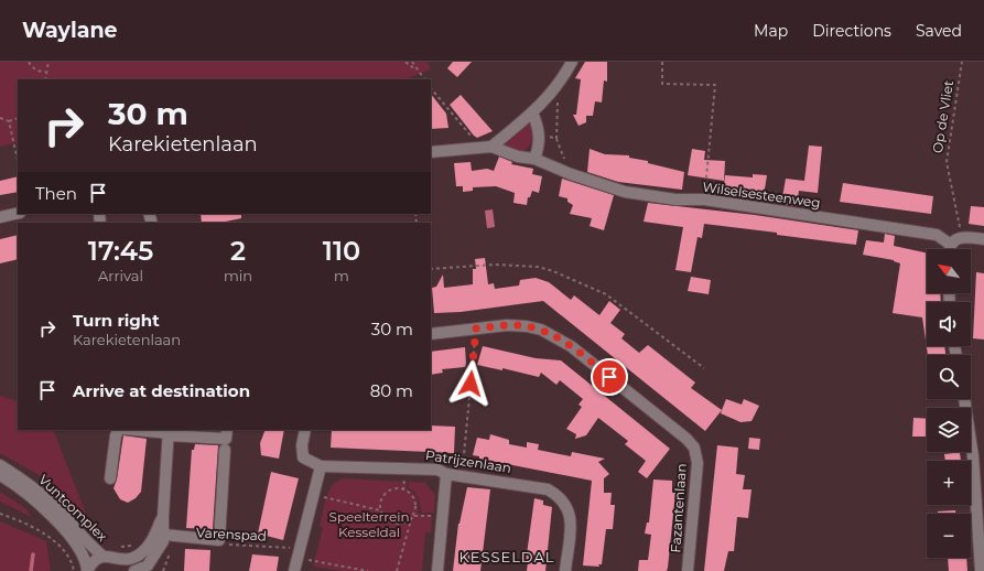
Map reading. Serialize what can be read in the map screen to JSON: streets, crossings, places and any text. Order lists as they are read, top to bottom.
{
  "streets": {
    "street": [
      "Wilselsesteenweg",
      "Patrijzenlaan",
      "Vuntcomplex",
      "Fazantenlaan"
    ],
    "path": ["Op de Vliet", "Varenspad"]
  },
  "districts": ["KESSELDAL"],
  "parks": ["Speelterrein Kesseldal"],
  "north": "top left",
  "page": {
    "header": "Waylane",
    "nav": ["Map", "Directions", "Saved"],
    "turn": ["30 m", "Karekietenlaan"],
    "then": "Then",
    "eta": [
      "17:45",
      "Arrival",
      "2",
      "min",
      "110",
      "m"
    ],
    "map_buttons": ["+", "−"],
    "list": [
      {
        "name": "Turn right",
        "note": "Karekietenlaan",
        "value": "30 m"
      },
      {
        "name": "Arrive at destination",
        "value": "80 m"
      }
    ]
  }
}
